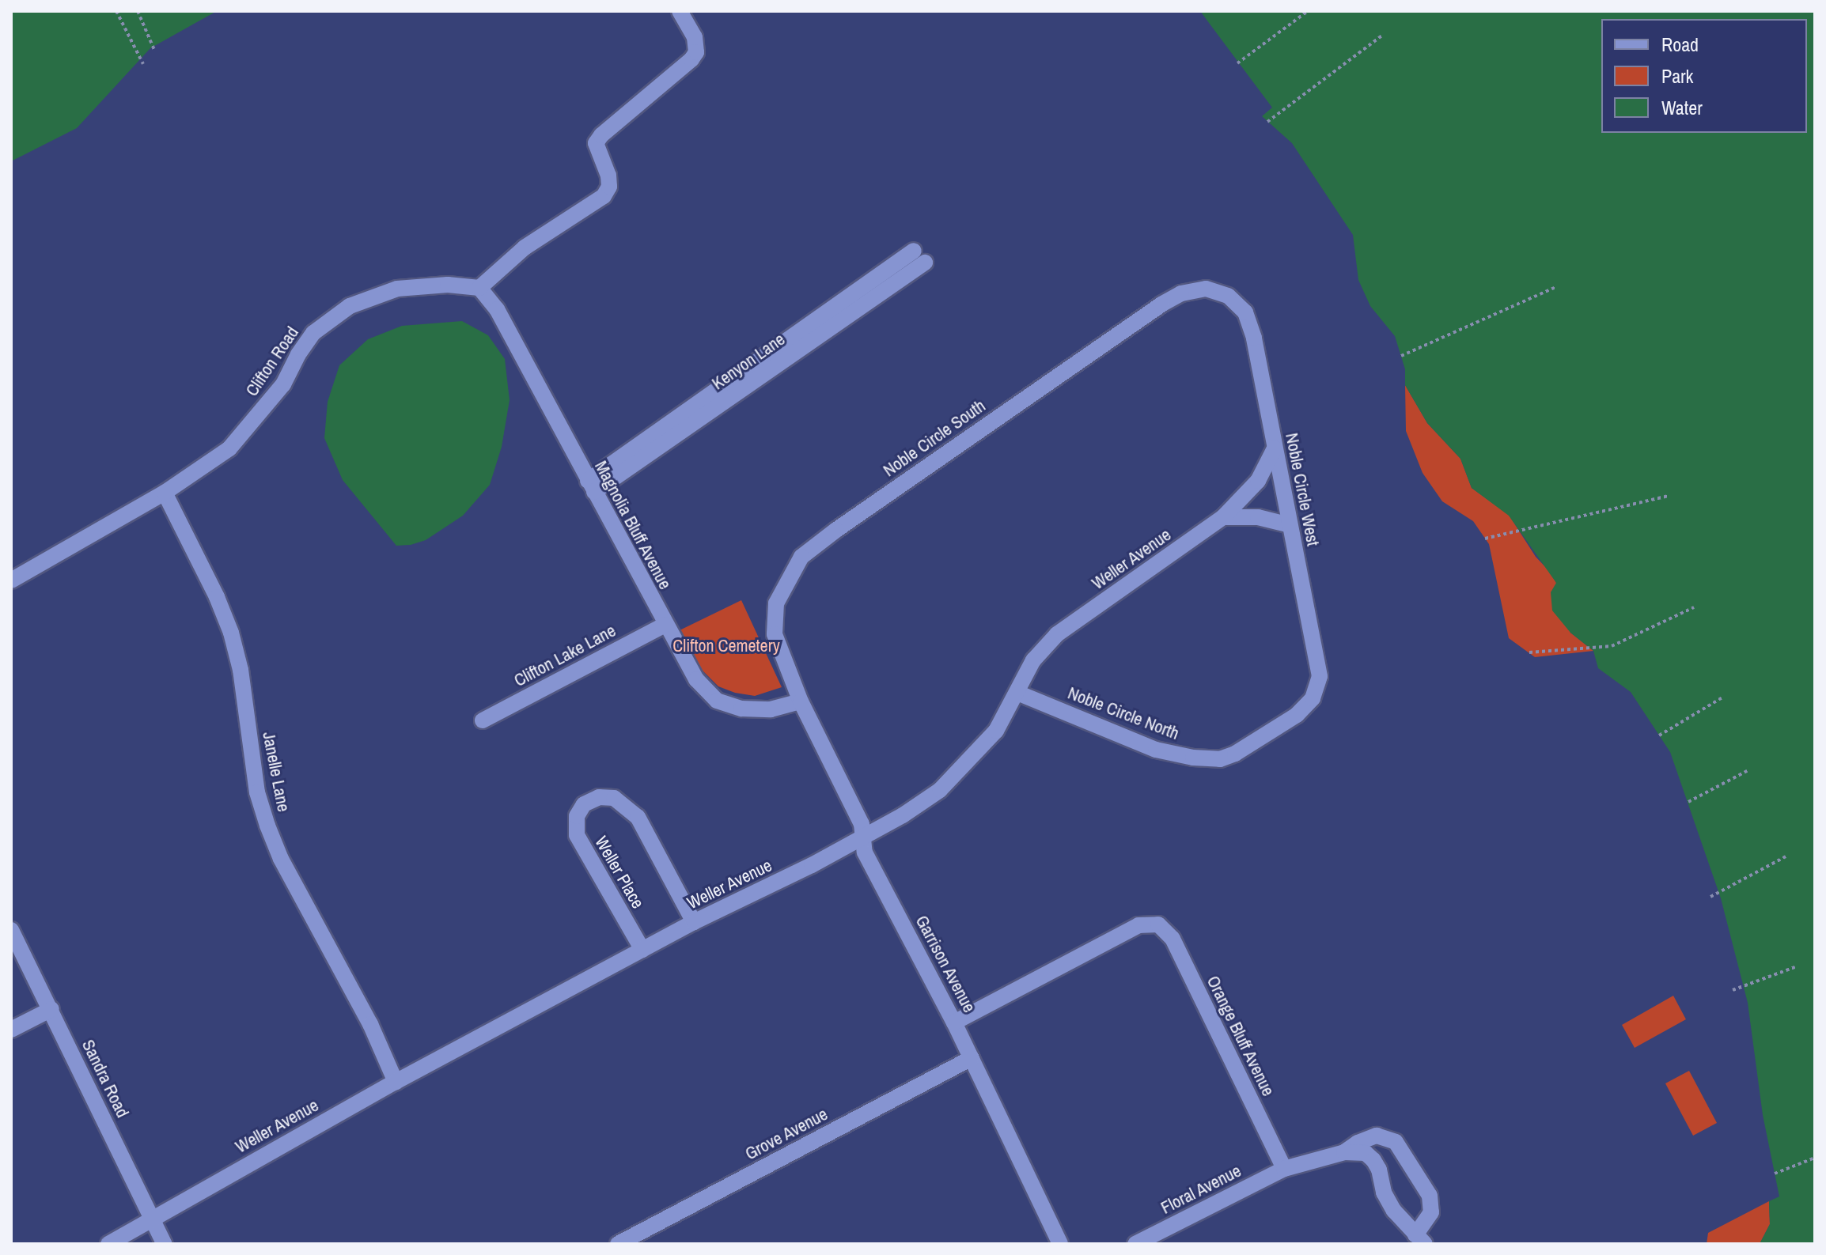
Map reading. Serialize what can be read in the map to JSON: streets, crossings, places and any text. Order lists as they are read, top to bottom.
{
  "streets": {
    "street": [
      "Clifton Road",
      "Noble Circle South",
      "Noble Circle West",
      "Magnolia Bluff Avenue",
      "Weller Avenue",
      "Clifton Lake Lane",
      "Noble Circle North",
      "Janelle Lane",
      "Weller Place",
      "Garrison Avenue",
      "Orange Bluff Avenue",
      "Sandra Road",
      "Grove Avenue",
      "Floral Avenue"
    ]
  },
  "crossings": [
    ["Clifton Road", "Magnolia Bluff Avenue"],
    ["Clifton Road", "Janelle Lane"],
    ["Noble Circle South", "Noble Circle West"],
    ["Noble Circle South", "Magnolia Bluff Avenue"],
    ["Noble Circle South", "Garrison Avenue"],
    ["Noble Circle West", "Weller Avenue"],
    ["Noble Circle West", "Noble Circle North"],
    ["Magnolia Bluff Avenue", "Clifton Lake Lane"],
    ["Magnolia Bluff Avenue", "Garrison Avenue"],
    ["Weller Avenue", "Noble Circle North"],
    ["Weller Avenue", "Janelle Lane"],
    ["Weller Avenue", "Weller Place"],
    ["Weller Avenue", "Garrison Avenue"],
    ["Weller Avenue", "Sandra Road"],
    ["Garrison Avenue", "Orange Bluff Avenue"],
    ["Garrison Avenue", "Grove Avenue"],
    ["Orange Bluff Avenue", "Floral Avenue"]
  ],
  "parks": ["Clifton Cemetery"],
  "legend": ["Road", "Park", "Water"]
}
